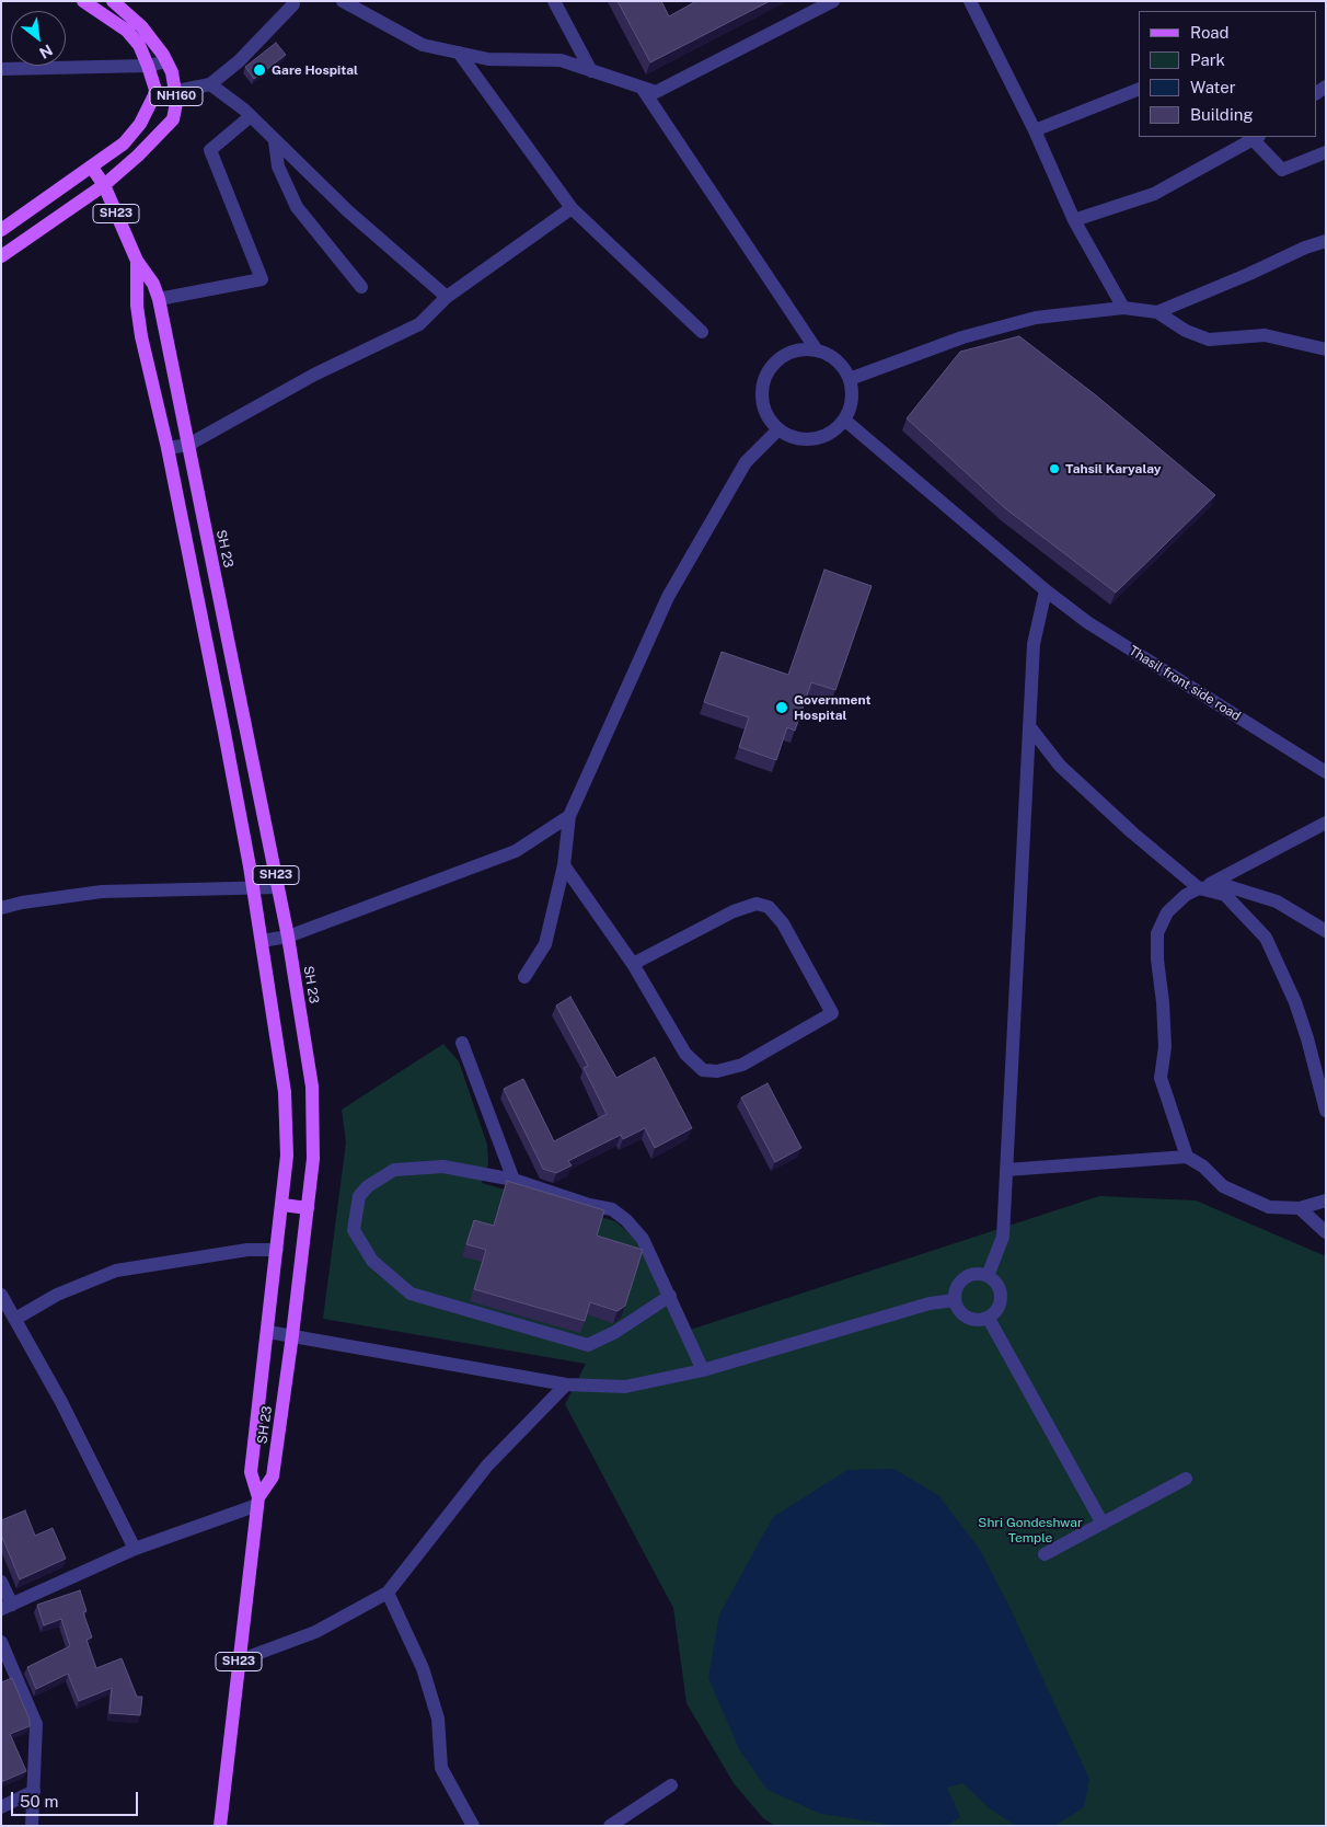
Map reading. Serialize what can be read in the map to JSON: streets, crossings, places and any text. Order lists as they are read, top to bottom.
{
  "streets": {
    "main road": ["NH160", "SH23", "SH 23"],
    "street": ["Thasil front side road"]
  },
  "crossings": [
    ["NH160", "SH 23"]
  ],
  "parks": ["Shri Gondeshwar Temple"],
  "places": ["Gare Hospital", "Tahsil Karyalay", "Government Hospital"],
  "legend": [
    "Road",
    "Park",
    "Water",
    "Building"
  ],
  "scale_bar": "50 m",
  "north": "bottom right"
}
